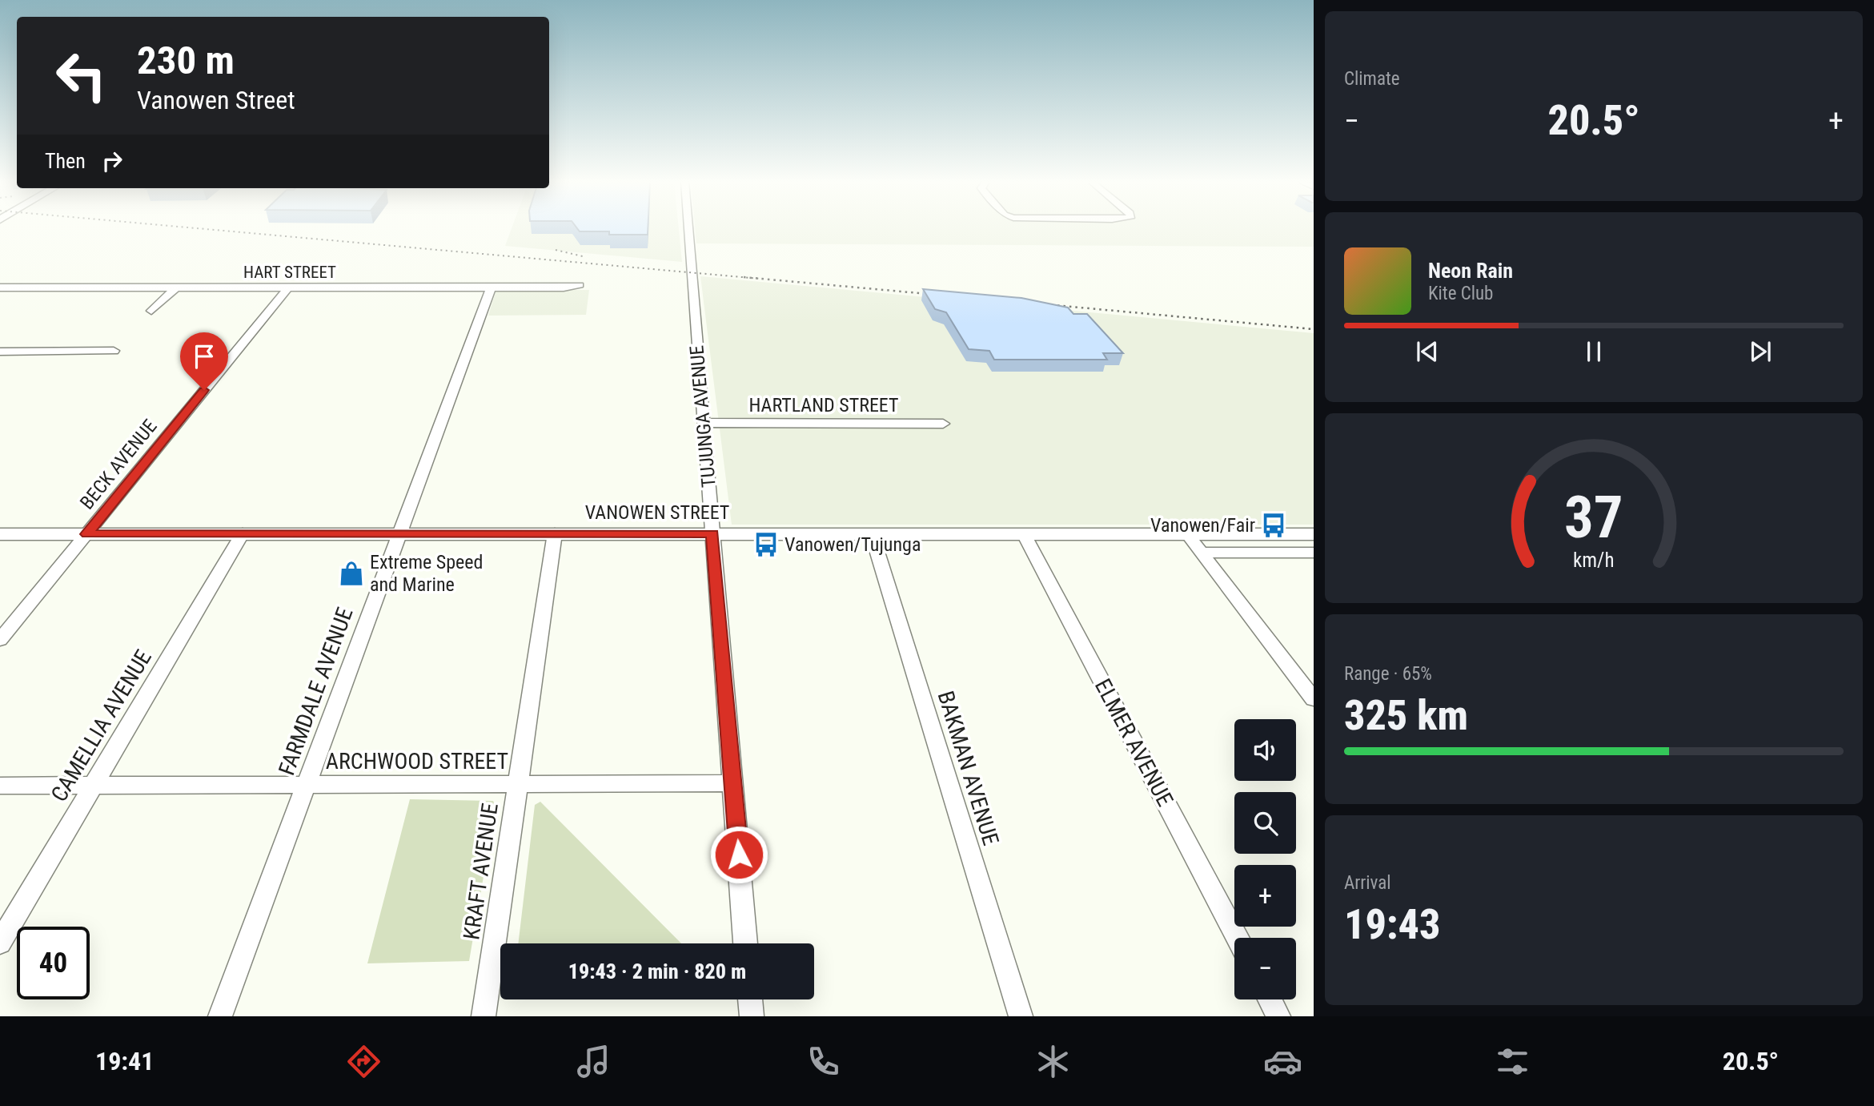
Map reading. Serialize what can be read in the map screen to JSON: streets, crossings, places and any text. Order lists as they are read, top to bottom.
{
  "streets": {
    "main road": ["VANOWEN STREET"],
    "street": [
      "HART STREET",
      "HARTLAND STREET",
      "TUJUNGA AVENUE",
      "BECK AVENUE",
      "FARMDALE AVENUE",
      "CAMELLIA AVENUE",
      "ELMER AVENUE",
      "ARCHWOOD STREET",
      "BAKMAN AVENUE",
      "KRAFT AVENUE"
    ]
  },
  "crossings": [
    ["HART STREET", "BECK AVENUE"],
    ["HART STREET", "FARMDALE AVENUE"],
    ["HARTLAND STREET", "TUJUNGA AVENUE"],
    ["TUJUNGA AVENUE", "VANOWEN STREET"],
    ["TUJUNGA AVENUE", "ARCHWOOD STREET"],
    ["BECK AVENUE", "VANOWEN STREET"],
    ["VANOWEN STREET", "FARMDALE AVENUE"],
    ["VANOWEN STREET", "CAMELLIA AVENUE"],
    ["VANOWEN STREET", "ELMER AVENUE"],
    ["VANOWEN STREET", "BAKMAN AVENUE"],
    ["VANOWEN STREET", "KRAFT AVENUE"],
    ["FARMDALE AVENUE", "ARCHWOOD STREET"],
    ["CAMELLIA AVENUE", "ARCHWOOD STREET"],
    ["ARCHWOOD STREET", "KRAFT AVENUE"]
  ],
  "places": {
    "bus stop": ["Vanowen/Fair", "Vanowen/Tujunga"],
    "shop": ["Extreme Speed and Marine"]
  },
  "page": {
    "tile": [
      "Climate",
      ["Range · 65%", "325 km"],
      ["Arrival", "19:43"]
    ],
    "turn": ["230 m", "Vanowen Street"],
    "heat": ["−", "20.5°", "+"],
    "then": "Then",
    "song": ["Neon Rain", "Kite Club"],
    "map_buttons": ["+", "−"],
    "limit": "40",
    "trip": "19:43 · 2 min · 820 m",
    "tabs": ["19:41", "20.5°"],
    "gauge": ["37", "km/h"]
  }
}
